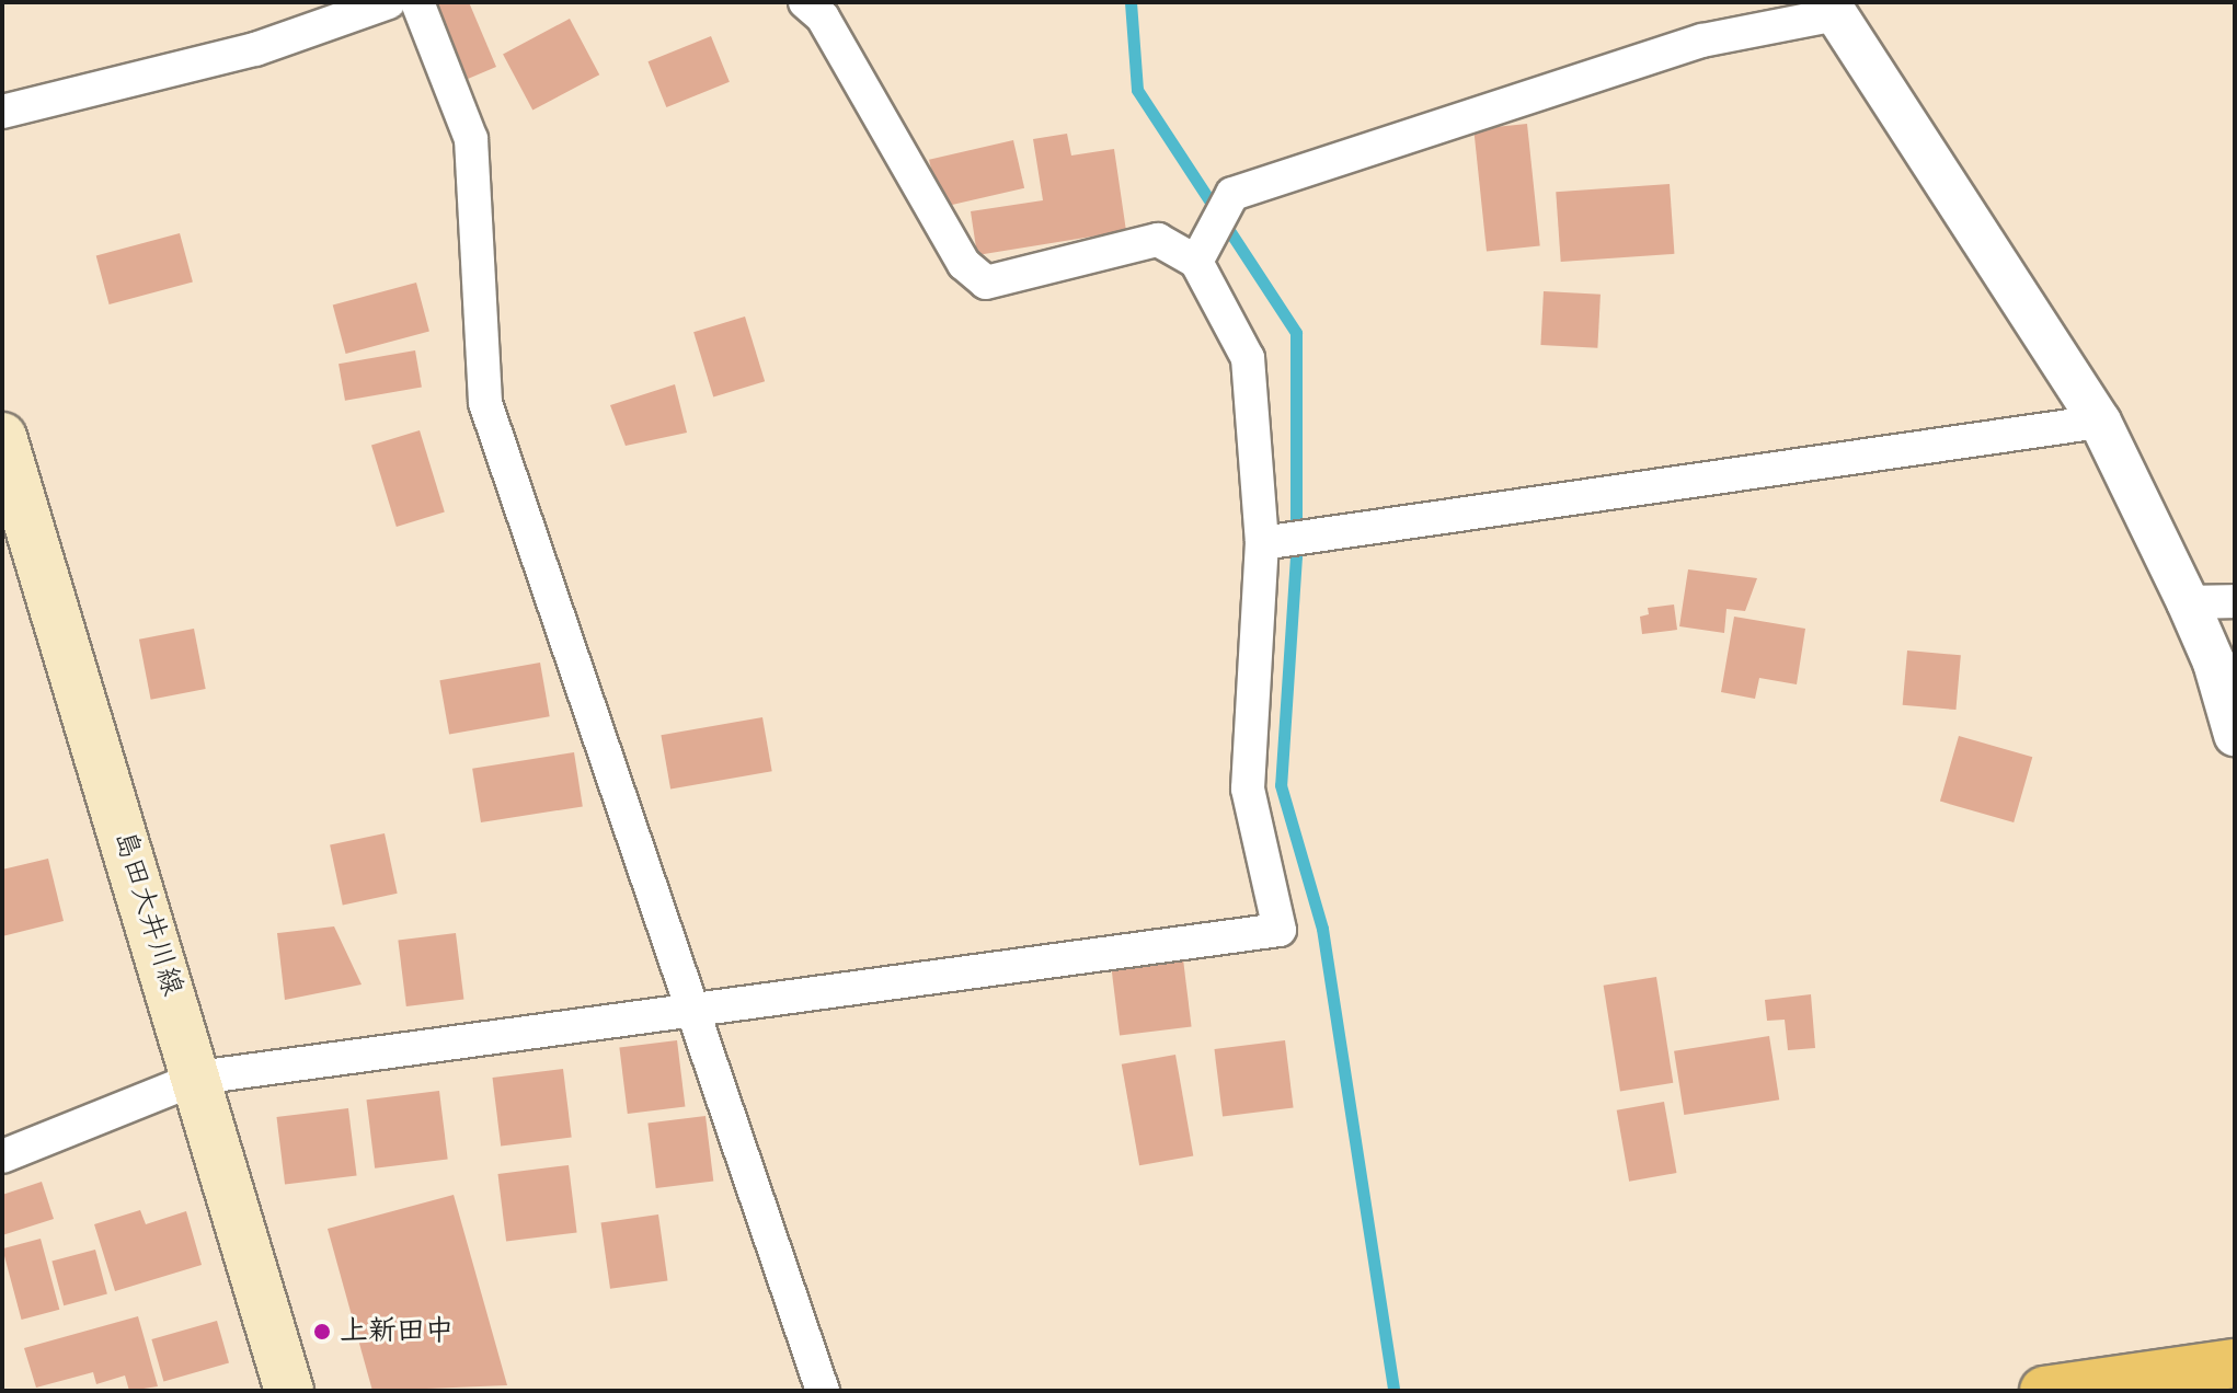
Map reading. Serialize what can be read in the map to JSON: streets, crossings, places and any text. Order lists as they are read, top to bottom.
{
  "streets": {
    "main road": ["島田大井川線"]
  },
  "places": ["上新田中"]
}
